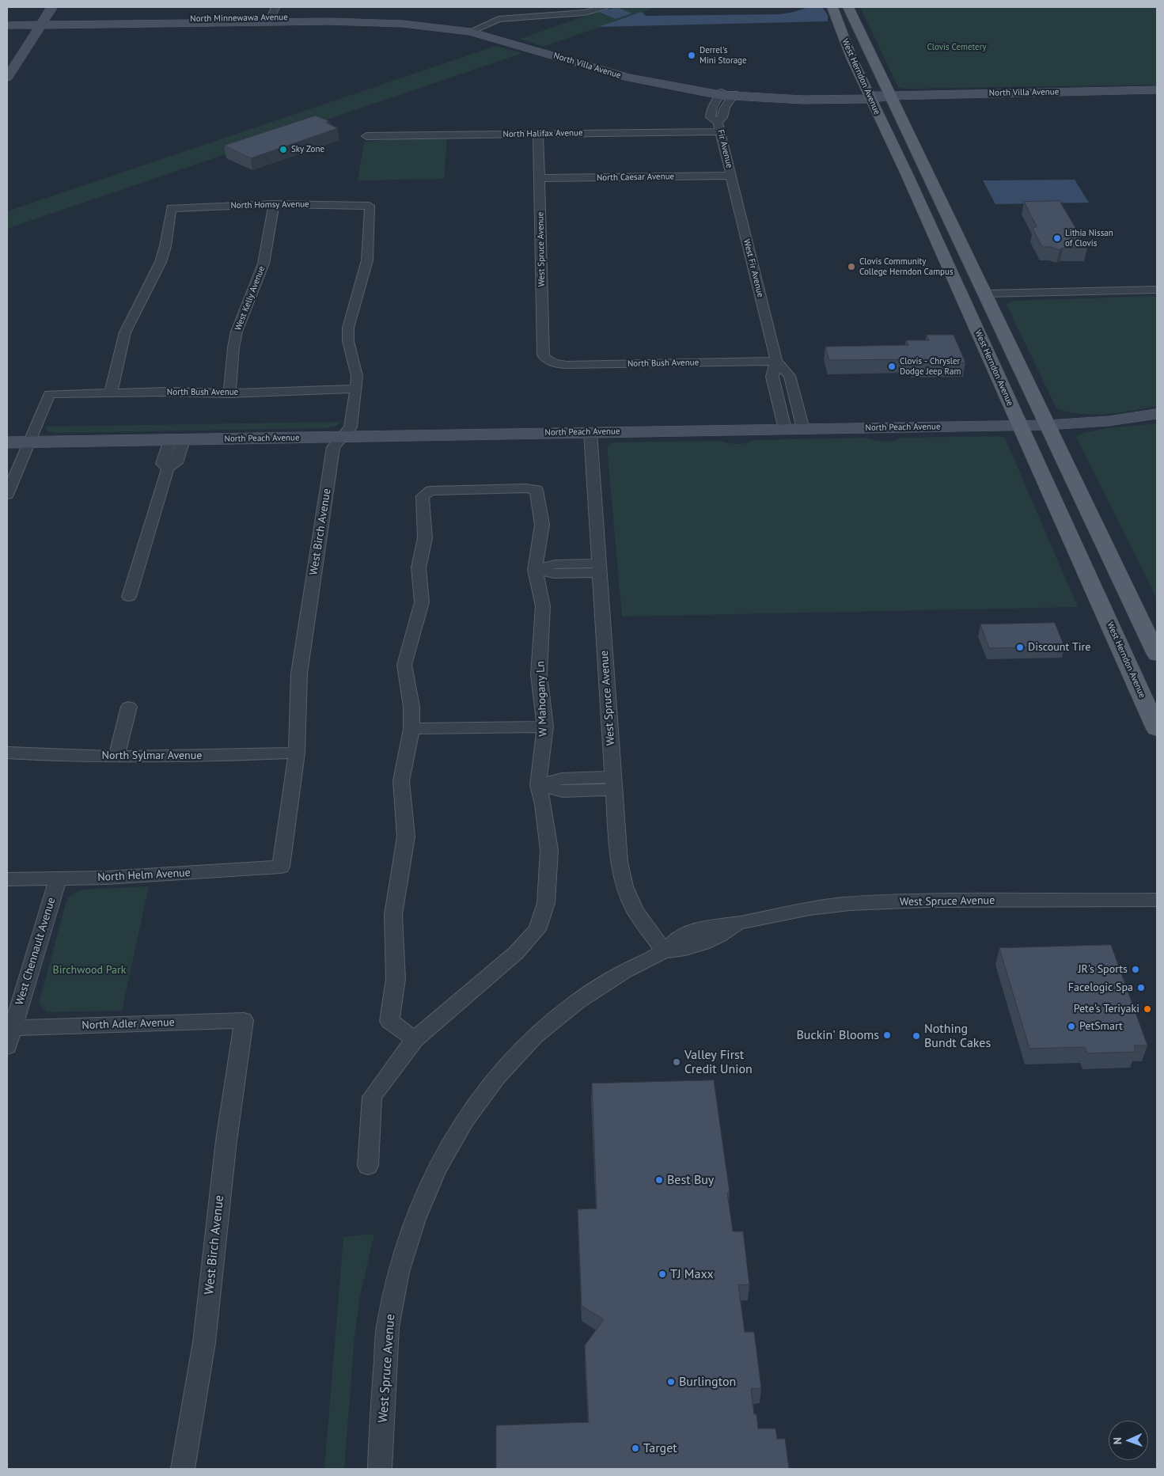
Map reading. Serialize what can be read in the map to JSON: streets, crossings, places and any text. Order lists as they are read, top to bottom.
{
  "streets": {
    "main road": [
      "North Minnewawa Avenue",
      "North Villa Avenue",
      "West Herndon Avenue",
      "North Peach Avenue"
    ],
    "street": [
      "North Halifax Avenue",
      "Fir Avenue",
      "North Caesar Avenue",
      "North Homsy Avenue",
      "West Spruce Avenue",
      "West Fir Avenue",
      "West Kelly Avenue",
      "North Bush Avenue",
      "West Birch Avenue",
      "W Mahogany Ln",
      "North Sylmar Avenue",
      "North Helm Avenue",
      "West Chennault Avenue",
      "North Adler Avenue"
    ]
  },
  "crossings": [
    ["North Minnewawa Avenue", "North Villa Avenue"],
    ["North Villa Avenue", "West Herndon Avenue"],
    ["North Villa Avenue", "Fir Avenue"],
    ["West Herndon Avenue", "North Peach Avenue"],
    ["North Halifax Avenue", "Fir Avenue"],
    ["North Halifax Avenue", "West Spruce Avenue"],
    ["Fir Avenue", "North Caesar Avenue"],
    ["Fir Avenue", "West Fir Avenue"],
    ["North Caesar Avenue", "West Spruce Avenue"],
    ["North Caesar Avenue", "West Fir Avenue"],
    ["North Homsy Avenue", "West Kelly Avenue"],
    ["North Homsy Avenue", "North Bush Avenue"],
    ["North Homsy Avenue", "West Birch Avenue"],
    ["West Spruce Avenue", "North Bush Avenue"],
    ["West Spruce Avenue", "North Peach Avenue"],
    ["West Fir Avenue", "North Bush Avenue"],
    ["West Fir Avenue", "North Peach Avenue"],
    ["West Kelly Avenue", "North Bush Avenue"],
    ["North Bush Avenue", "North Peach Avenue"],
    ["North Bush Avenue", "West Birch Avenue"],
    ["North Peach Avenue", "West Birch Avenue"],
    ["West Birch Avenue", "North Sylmar Avenue"],
    ["West Birch Avenue", "North Helm Avenue"],
    ["West Birch Avenue", "North Adler Avenue"],
    ["North Helm Avenue", "West Chennault Avenue"],
    ["West Chennault Avenue", "North Adler Avenue"]
  ],
  "parks": ["Clovis Cemetery", "Birchwood Park"],
  "places": [
    "Derrel's Mini Storage",
    "Sky Zone",
    "Lithia Nissan of Clovis",
    "Clovis Community College Herndon Campus",
    "Clovis - Chrysler Dodge Jeep Ram",
    "Discount Tire",
    "JR's Sports",
    "Facelogic Spa",
    "Pete's Teriyaki",
    "PetSmart",
    "Buckin' Blooms",
    "Nothing Bundt Cakes",
    "Valley First Credit Union",
    "Best Buy",
    "TJ Maxx",
    "Burlington",
    "Target"
  ],
  "north": "left"
}
